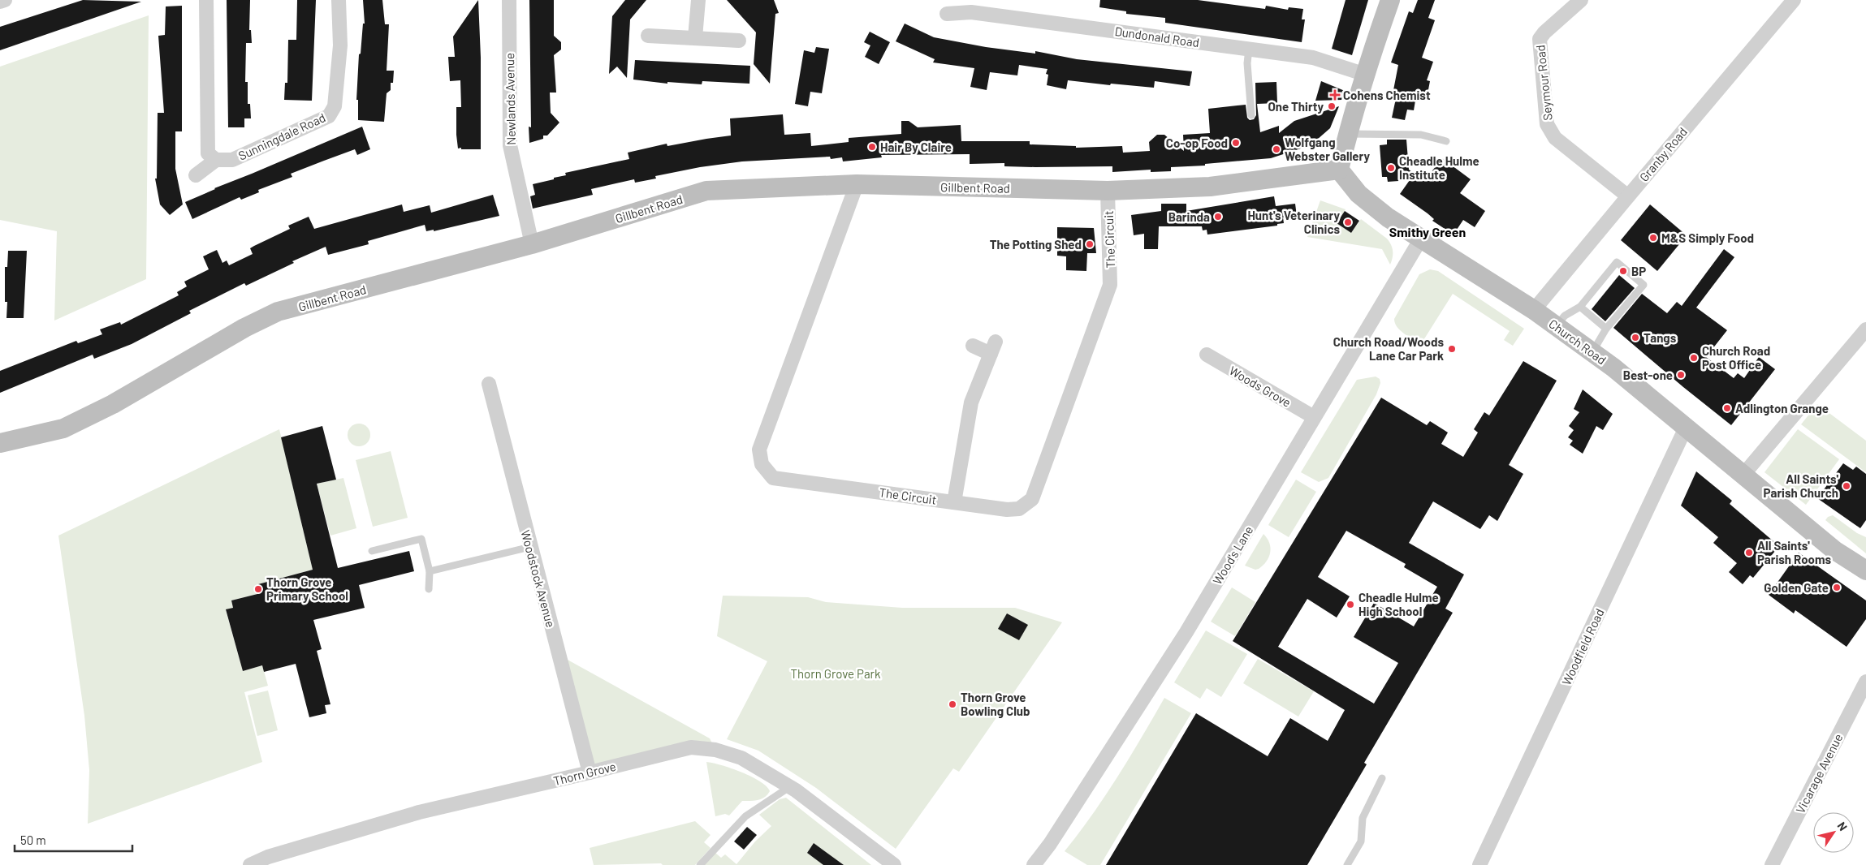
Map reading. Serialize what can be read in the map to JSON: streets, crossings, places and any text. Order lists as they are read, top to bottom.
{
  "streets": {
    "street": [
      "Dundonald Road",
      "Seymour Road",
      "Newlands Avenue",
      "Sunningdale Road",
      "Granby Road",
      "Gillbent Road",
      "The Circuit",
      "Church Road",
      "Woods Grove",
      "Wood's Lane",
      "Woodstock Avenue",
      "Woodfield Road",
      "Thorn Grove",
      "Vicarage Avenue"
    ]
  },
  "crossings": [
    ["Seymour Road", "Granby Road"],
    ["Newlands Avenue", "Gillbent Road"],
    ["Granby Road", "Church Road"],
    ["Gillbent Road", "The Circuit"],
    ["Gillbent Road", "Church Road"],
    ["Church Road", "Wood's Lane"],
    ["Church Road", "Woodfield Road"],
    ["Woods Grove", "Wood's Lane"],
    ["Woodstock Avenue", "Thorn Grove"]
  ],
  "districts": ["Smithy Green"],
  "parks": ["Thorn Grove Park"],
  "places": {
    "health": ["Cohens Chemist"],
    "other": [
      "One Thirty",
      "Co-op Food",
      "Hair By Claire",
      "Wolfgang Webster Gallery",
      "Cheadle Hulme Institute",
      "Barinda",
      "Hunt's Veterinary Clinics",
      "M&S Simply Food",
      "The Potting Shed",
      "BP",
      "Tangs",
      "Church Road/Woods Lane Car Park",
      "Church Road Post Office",
      "Best-one",
      "Adlington Grange",
      "All Saints' Parish Church",
      "All Saints' Parish Rooms",
      "Golden Gate",
      "Thorn Grove Primary School",
      "Cheadle Hulme High School",
      "Thorn Grove Bowling Club"
    ]
  },
  "scale_bar": "50 m",
  "north": "top right"
}
